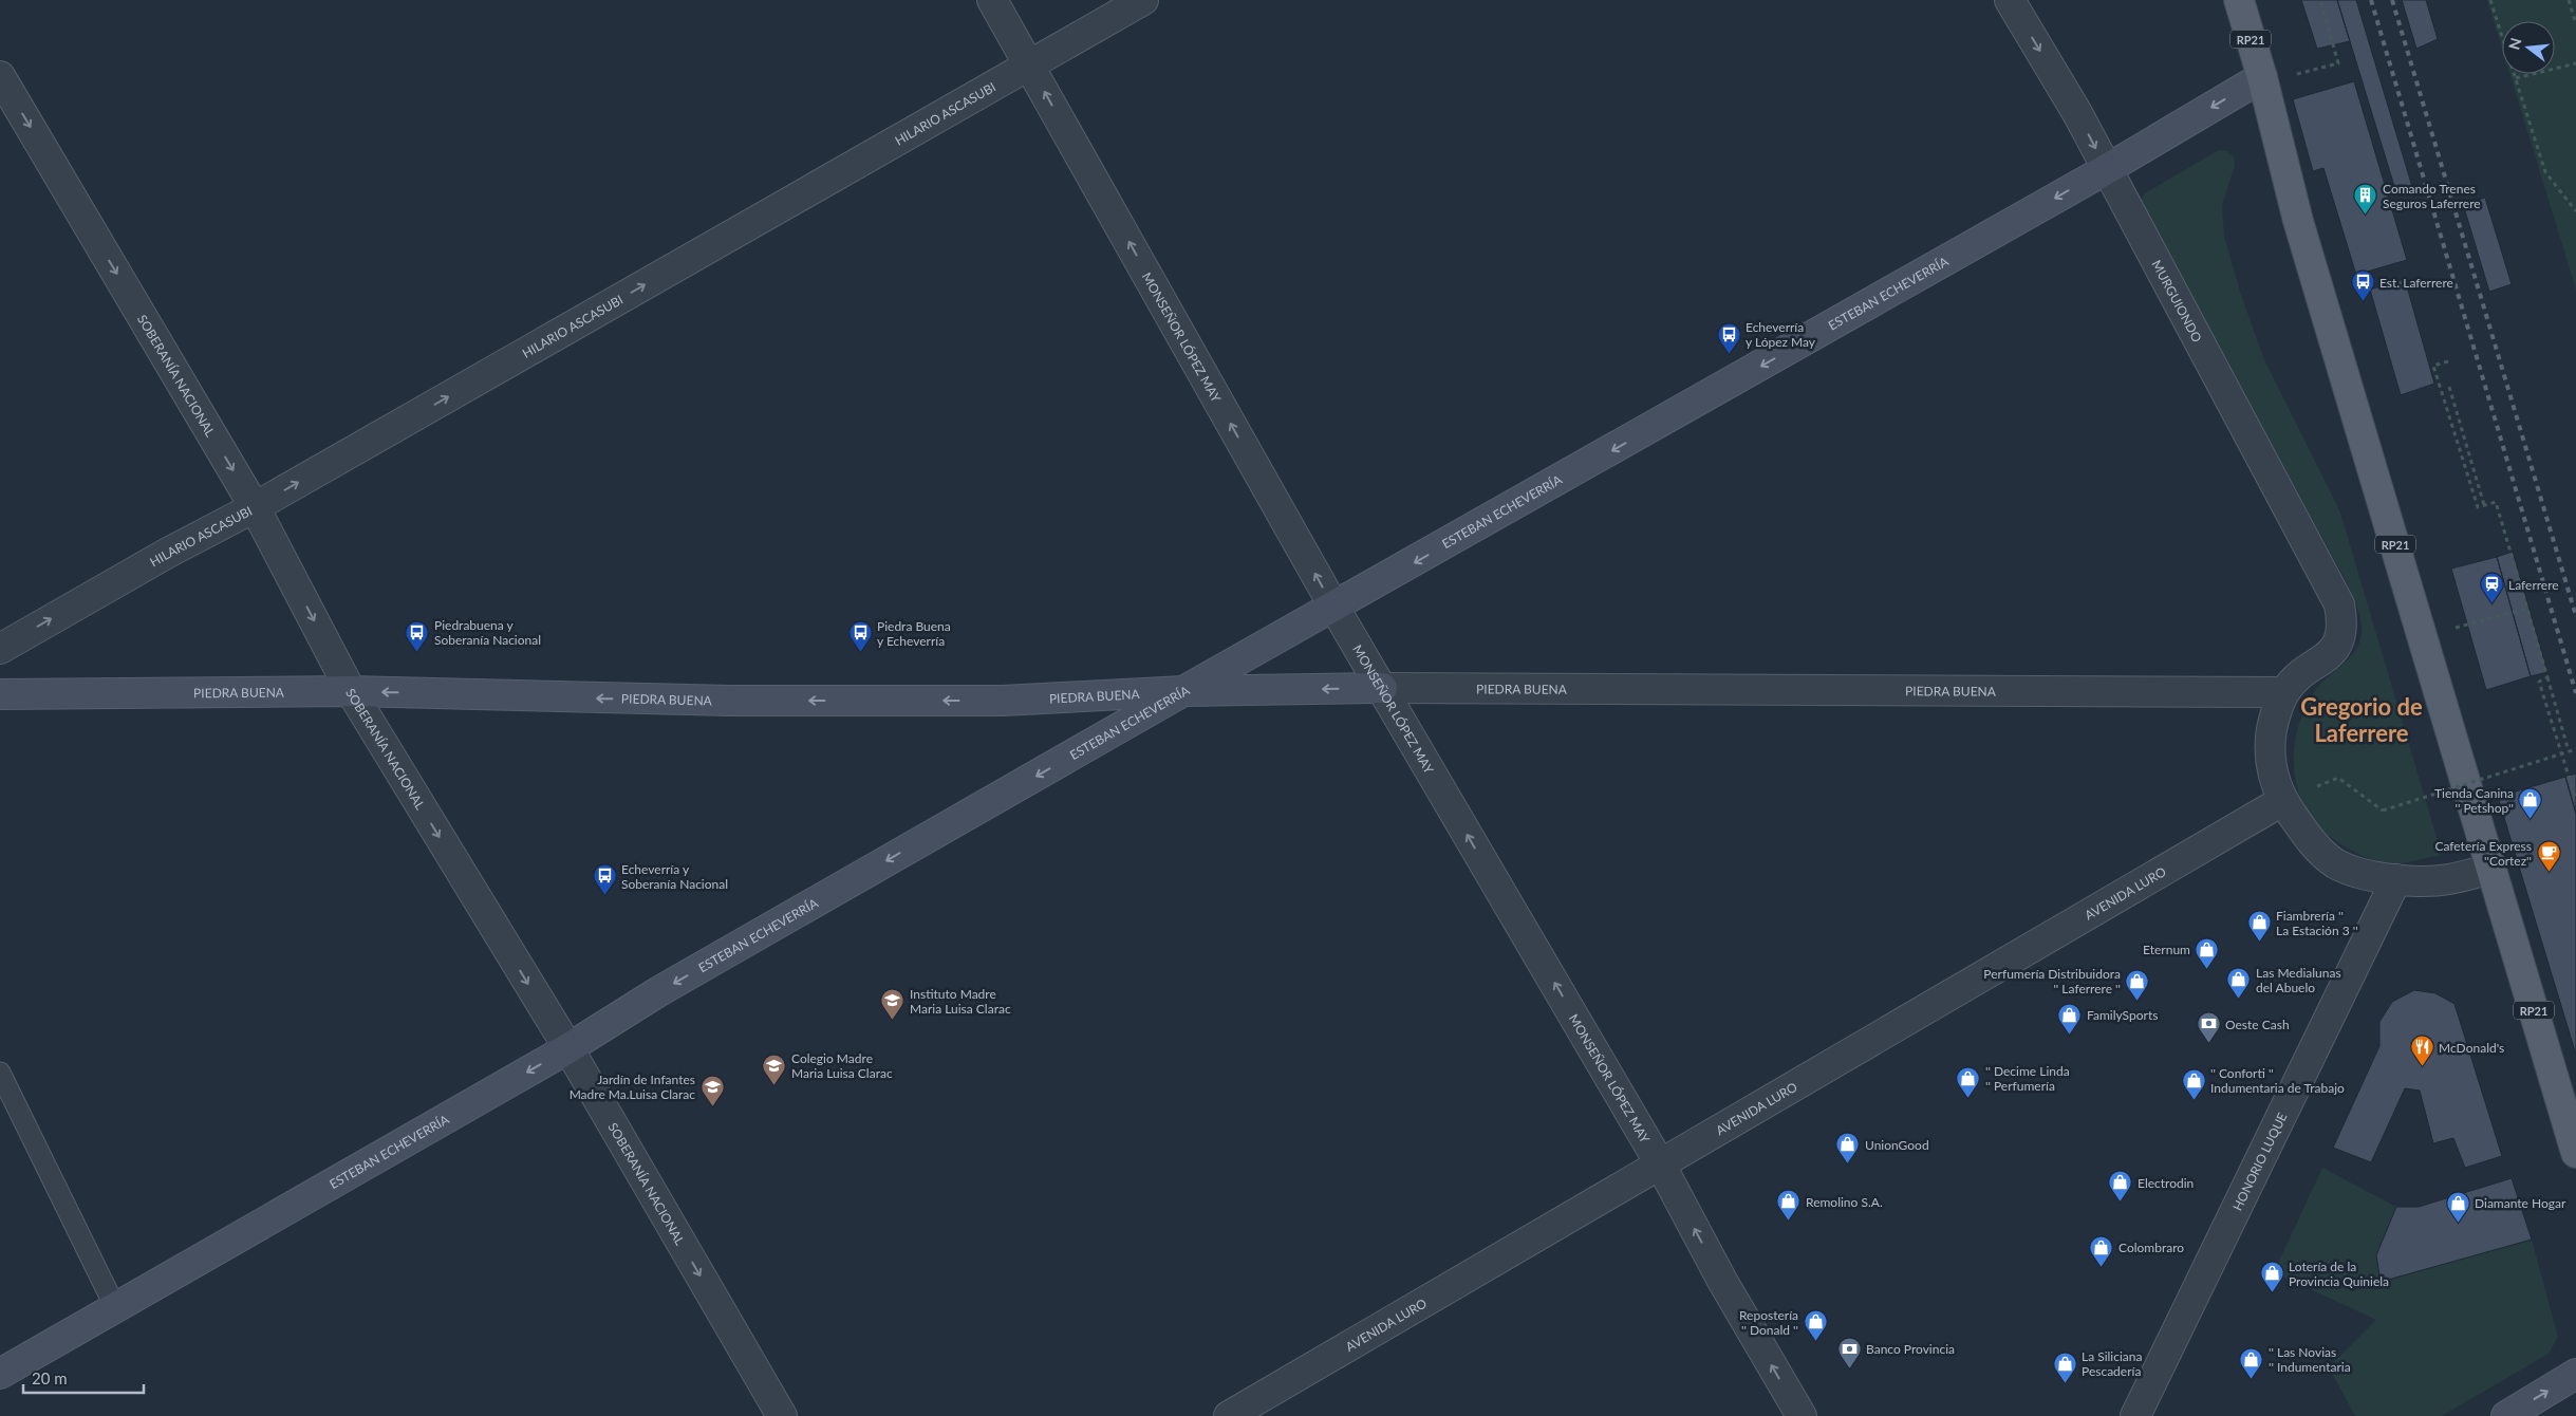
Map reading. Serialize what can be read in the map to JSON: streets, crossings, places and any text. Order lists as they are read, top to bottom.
{
  "streets": {
    "main road": ["RP21"],
    "street": [
      "HILARIO ASCASUBI",
      "ESTEBAN ECHEVERRÍA",
      "MURGUIONDO",
      "MONSEÑOR LÓPEZ MAY",
      "SOBERANÍA NACIONAL",
      "PIEDRA BUENA",
      "AVENIDA LURO",
      "HONORIO LUQUE"
    ]
  },
  "crossings": [
    ["RP21", "ESTEBAN ECHEVERRÍA"],
    ["HILARIO ASCASUBI", "MONSEÑOR LÓPEZ MAY"],
    ["HILARIO ASCASUBI", "SOBERANÍA NACIONAL"],
    ["ESTEBAN ECHEVERRÍA", "MURGUIONDO"],
    ["ESTEBAN ECHEVERRÍA", "MONSEÑOR LÓPEZ MAY"],
    ["ESTEBAN ECHEVERRÍA", "SOBERANÍA NACIONAL"],
    ["ESTEBAN ECHEVERRÍA", "PIEDRA BUENA"],
    ["MURGUIONDO", "PIEDRA BUENA"],
    ["MONSEÑOR LÓPEZ MAY", "PIEDRA BUENA"],
    ["MONSEÑOR LÓPEZ MAY", "AVENIDA LURO"],
    ["SOBERANÍA NACIONAL", "PIEDRA BUENA"]
  ],
  "one_way": [
    "HILARIO ASCASUBI",
    "ESTEBAN ECHEVERRÍA",
    "MONSEÑOR LÓPEZ MAY",
    "SOBERANÍA NACIONAL",
    "PIEDRA BUENA"
  ],
  "districts": ["Gregorio de Laferrere"],
  "places": {
    "building": ["Comando Trenes Seguros Laferrere"],
    "bus stop": [
      "Est. Laferrere",
      "Echeverría y López May",
      "Piedrabuena y Soberanía Nacional",
      "Piedra Buena y Echeverría",
      "Echeverría y Soberanía Nacional"
    ],
    "station": ["Laferrere"],
    "shop": [
      "Tienda Canina '' Petshop''",
      "Fiambrería '' La Estación 3 ''",
      "Eternum",
      "Las Medialunas del Abuelo",
      "Perfumería Distribuidora '' Laferrere ''",
      "FamilySports",
      "'' Decime Linda '' Perfumería",
      "'' Conforti '' Indumentaria de Trabajo",
      "UnionGood",
      "Electrodin",
      "Remolino S.A.",
      "Diamante Hogar",
      "Colombraro",
      "Lotería de la Provincia Quiniela",
      "Repostería '' Donald ''",
      "'' Las Novias '' Indumentaria",
      "La Siliciana Pescadería"
    ],
    "cafe": ["Cafetería Express ''Cortez''"],
    "school or university": ["Instituto Madre Maria Luisa Clarac", "Colegio Madre Maria Luisa Clarac", "Jardín de Infantes Madre Ma.Luisa Clarac"],
    "bank": ["Oeste Cash", "Banco Provincia"],
    "restaurant": ["McDonald's"]
  },
  "scale_bar": "20 m",
  "north": "left"
}
